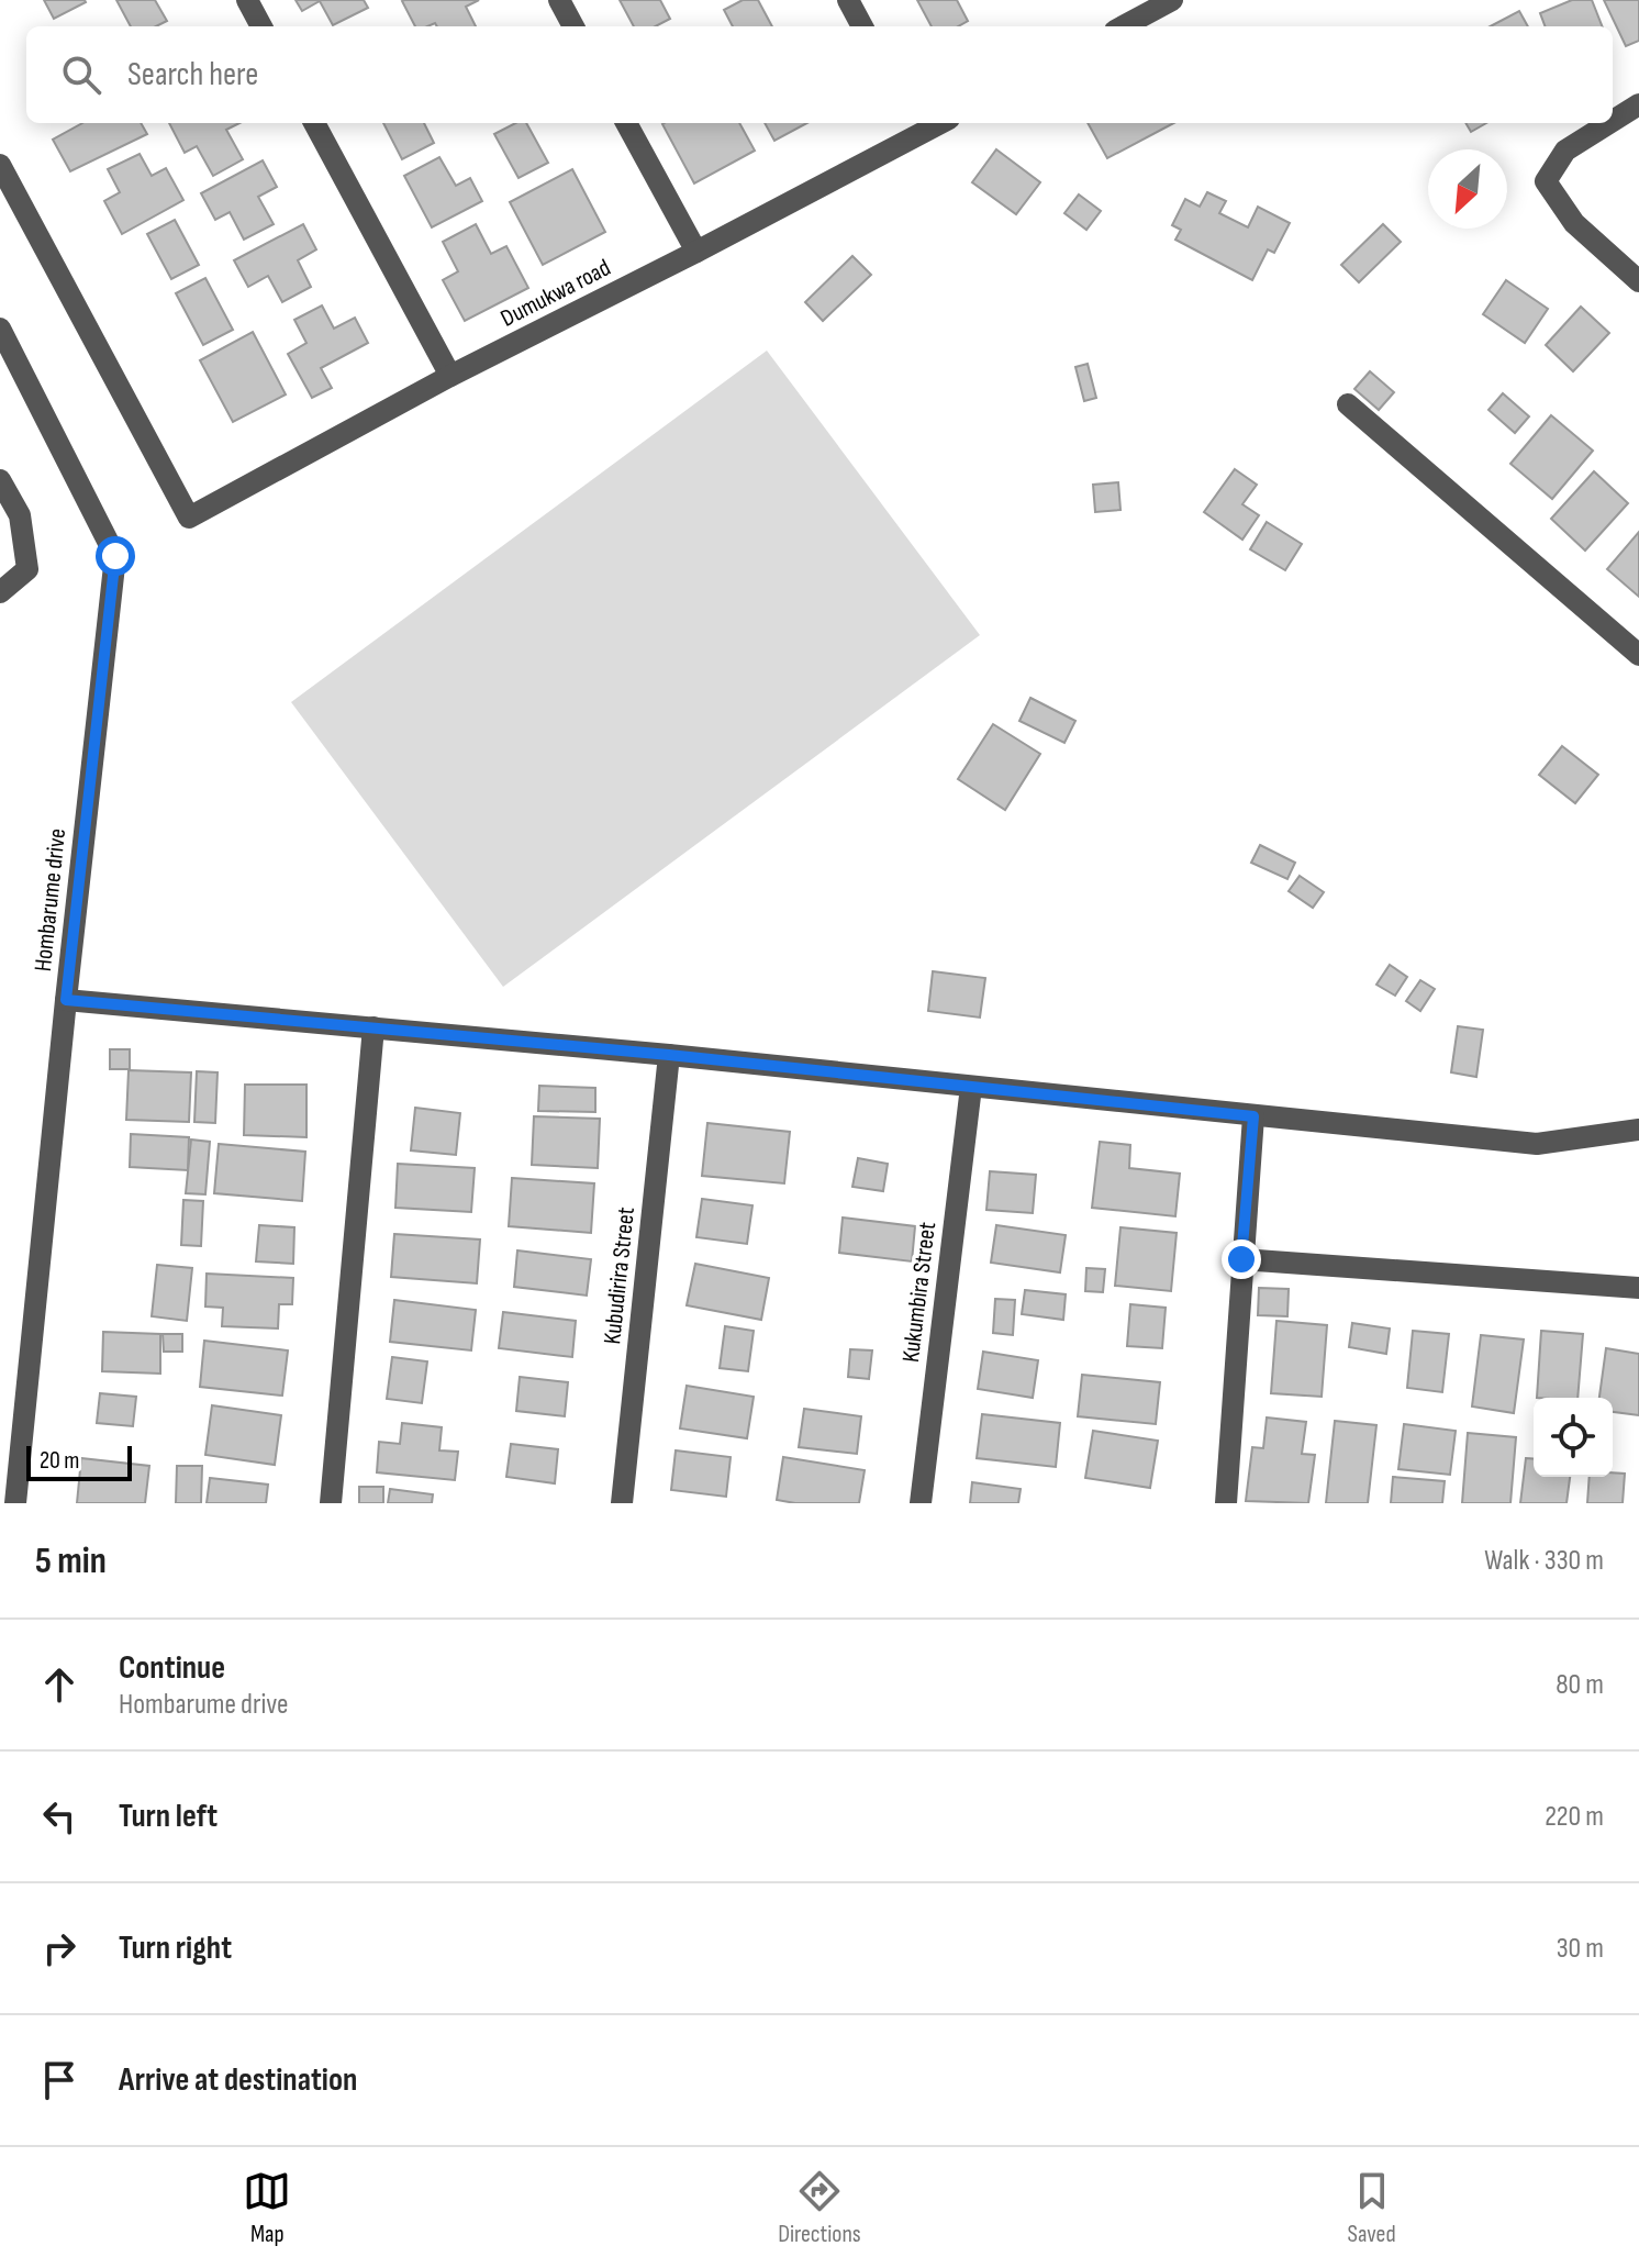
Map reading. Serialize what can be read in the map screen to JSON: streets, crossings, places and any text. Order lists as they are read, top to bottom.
{
  "streets": {
    "street": [
      "Dumukwa road",
      "Hombarume drive",
      "Kubudirira Street",
      "Kukumbira Street"
    ]
  },
  "scale_bar": "20 m",
  "north": "bottom left",
  "page": {
    "search": "Search here",
    "scale": "20 m",
    "heading": ["5 min", "Walk · 330 m"],
    "list": [
      ["Continue", "Hombarume drive", "80 m"],
      ["Turn left", "220 m"],
      ["Turn right", "30 m"],
      "Arrive at destination"
    ],
    "nav": ["Map", "Directions", "Saved"]
  }
}
